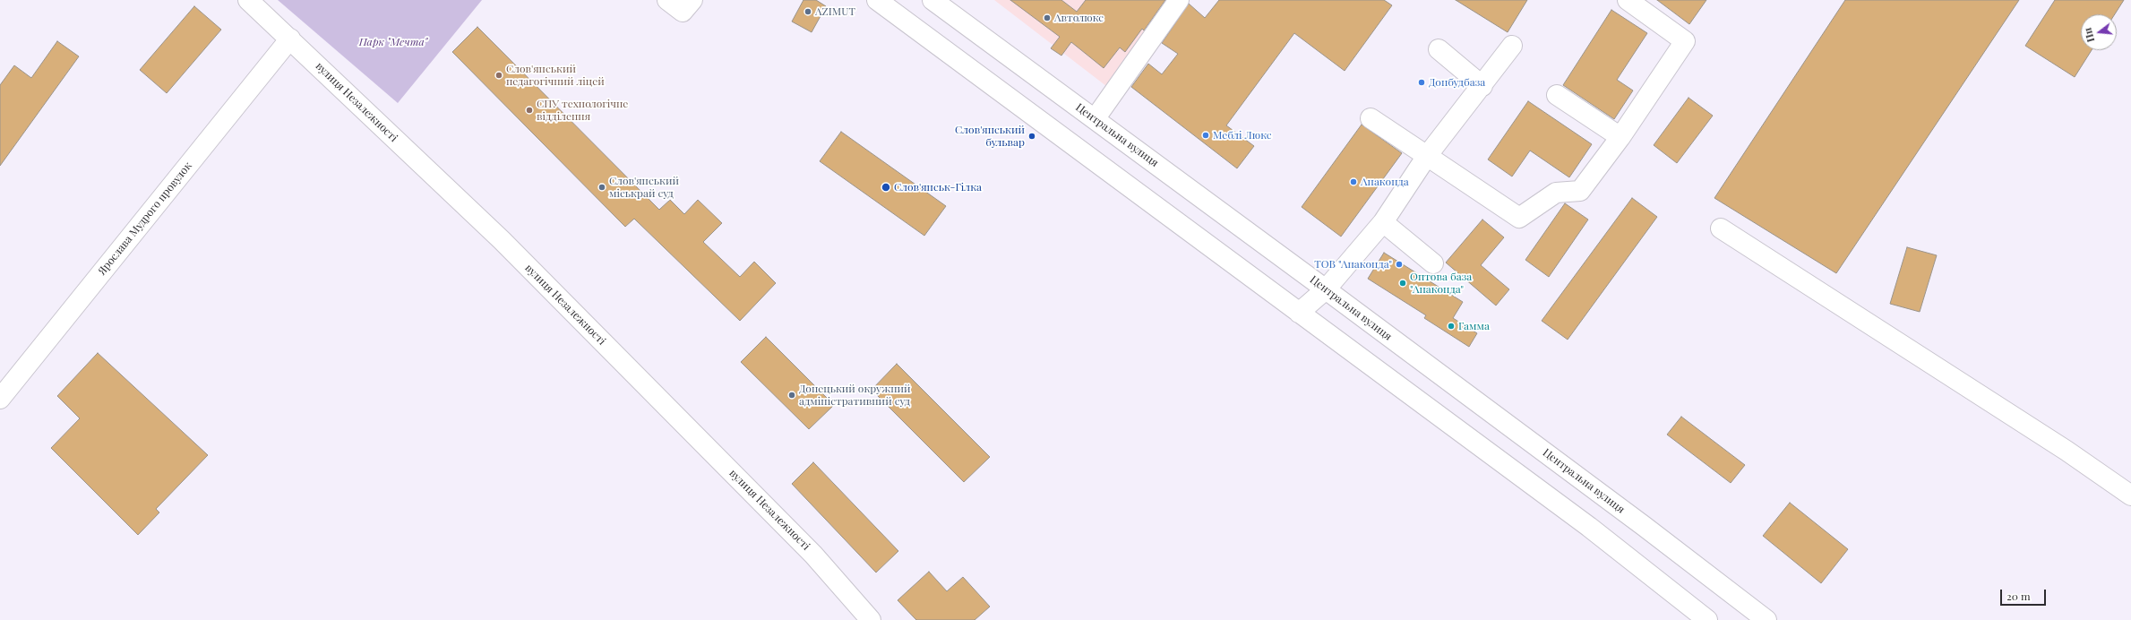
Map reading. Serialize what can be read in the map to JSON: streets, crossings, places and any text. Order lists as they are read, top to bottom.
{
  "streets": {
    "street": ["вулиця Незалежності", "Центральна вулиця", "Ярослава Мудрого провулок"]
  },
  "crossings": [
    ["вулиця Незалежності", "Ярослава Мудрого провулок"]
  ],
  "parks": ["Парк \"Мечта\""],
  "places": [
    "AZIMUT",
    "Автолюкс",
    "Слов'янський педагогічний ліцей",
    "Донбудбаза",
    "СПУ технологічне відділення",
    "Меблі Люкс",
    "Слов'янський бульвар",
    "Анаконда",
    "Слов'янський міськрай суд",
    "Слов'янськ-Гілка",
    "ТОВ \"Анаконда\"",
    "Оптова база \"Анаконда\"",
    "Гамма",
    "Донецький окружний адміністративний суд"
  ],
  "scale_bar": "20 m",
  "north": "left"
}
